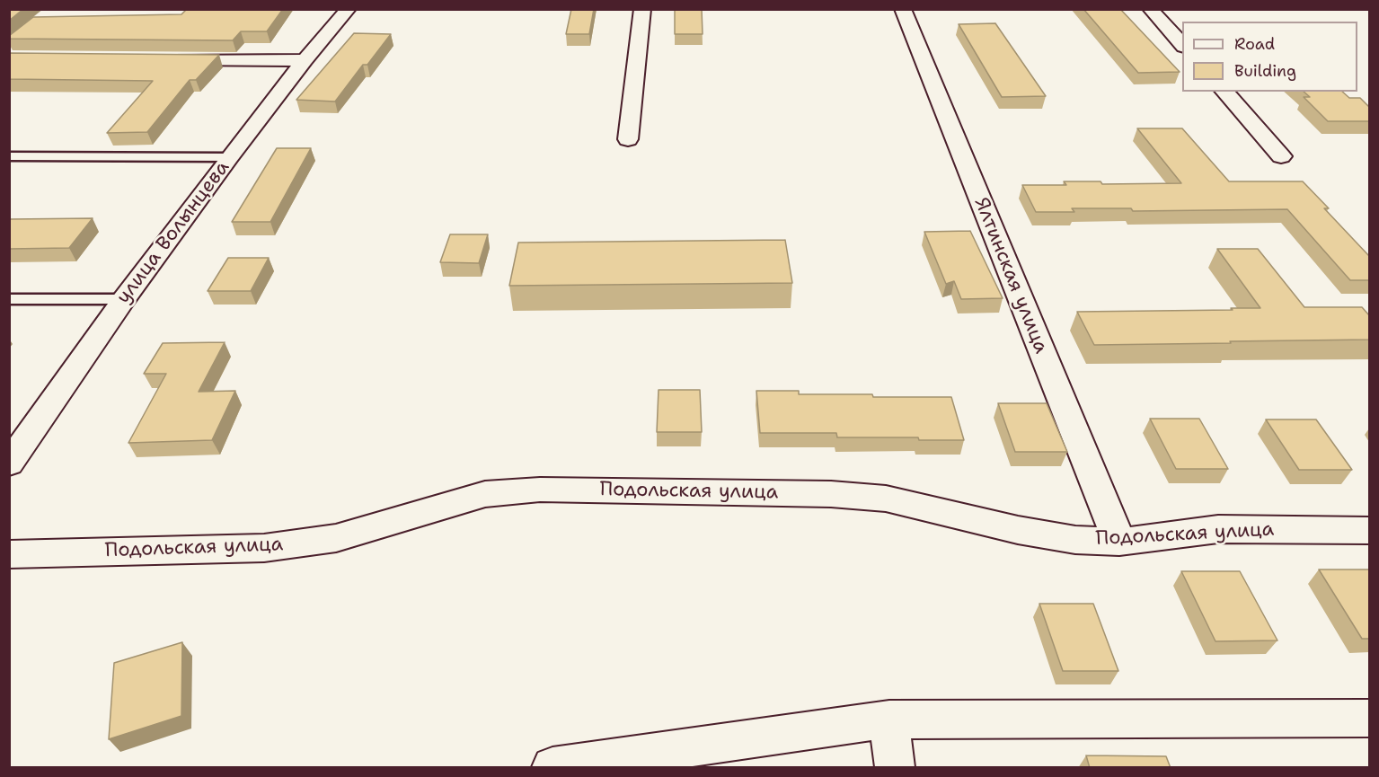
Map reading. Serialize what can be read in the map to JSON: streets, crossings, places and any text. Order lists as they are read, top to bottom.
{
  "streets": {
    "street": ["улица Волынцева", "Ялтинская улица", "Подольская улица"]
  },
  "crossings": [
    ["Ялтинская улица", "Подольская улица"]
  ],
  "legend": ["Road", "Building"]
}
